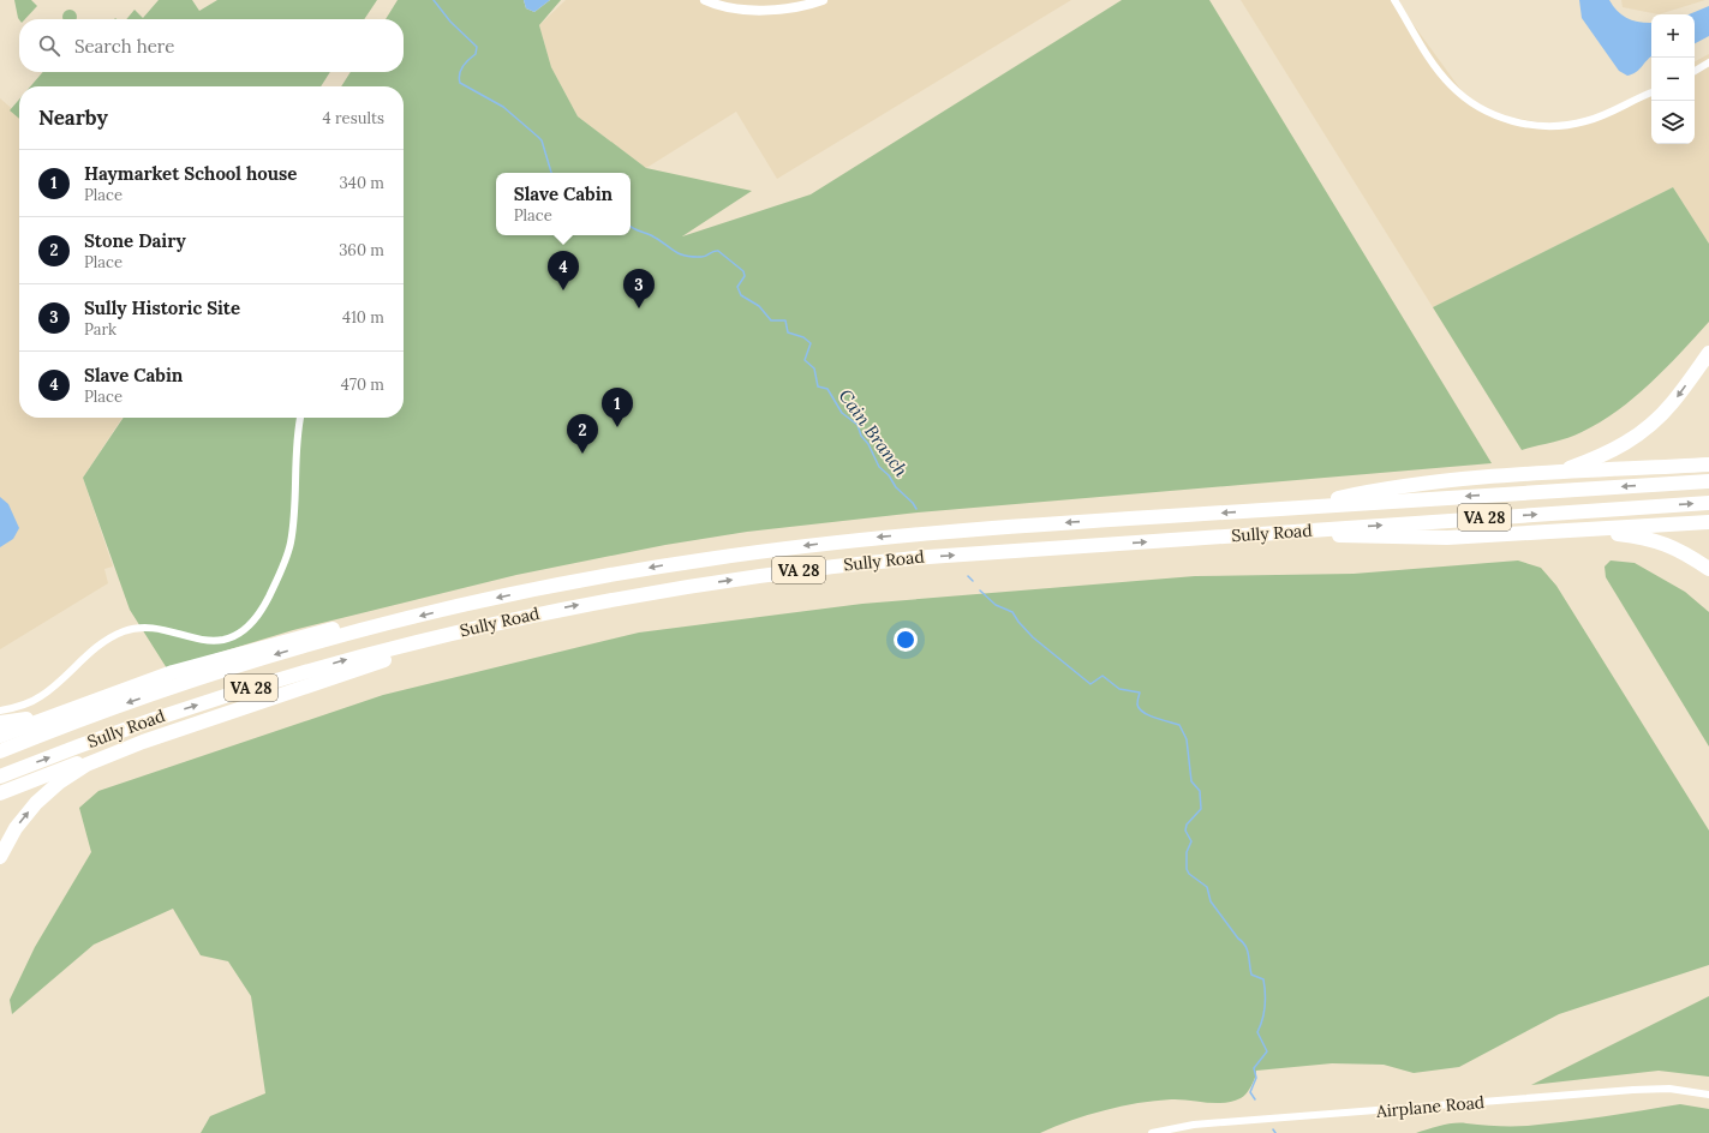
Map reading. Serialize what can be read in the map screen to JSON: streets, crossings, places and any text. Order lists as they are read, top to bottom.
{
  "streets": {
    "highway": ["VA 28", "Sully Road"],
    "street": ["Airplane Road"]
  },
  "water": ["Cain Branch"],
  "page": {
    "map_buttons": ["+", "−"],
    "search": "Search here",
    "heading": ["Nearby", "4 results"],
    "list": [
      {
        "mark": "1",
        "name": "Haymarket School house",
        "note": "Place",
        "value": "340 m"
      },
      {
        "mark": "2",
        "name": "Stone Dairy",
        "note": "Place",
        "value": "360 m"
      },
      {
        "mark": "3",
        "name": "Sully Historic Site",
        "note": "Park",
        "value": "410 m"
      },
      {
        "mark": "4",
        "name": "Slave Cabin",
        "note": "Place",
        "value": "470 m"
      }
    ],
    "popup": ["Slave Cabin", "Place"],
    "pins": [
      "4",
      "3",
      "1",
      "2"
    ]
  }
}
